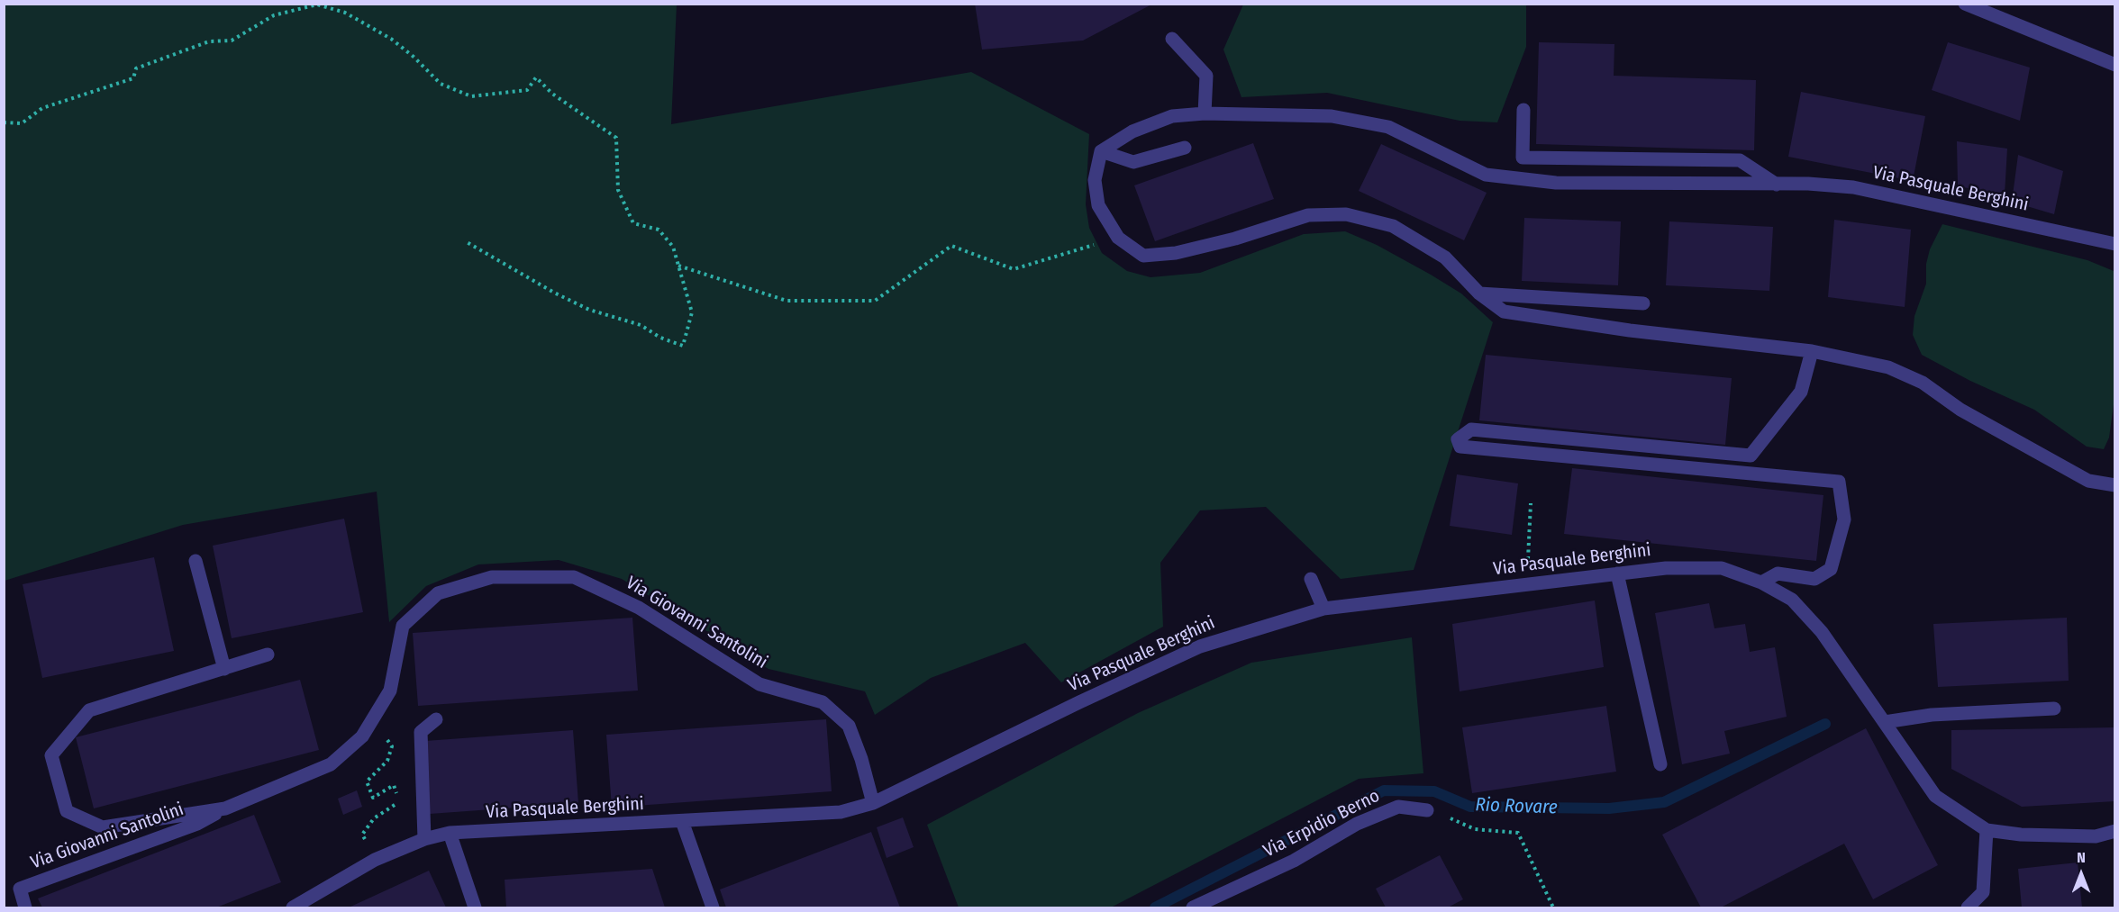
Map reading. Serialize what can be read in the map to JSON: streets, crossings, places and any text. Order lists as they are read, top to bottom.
{
  "streets": {
    "street": ["Via Pasquale Berghini", "Via Giovanni Santolini", "Via Erpidio Berno"]
  },
  "crossings": [
    ["Via Pasquale Berghini", "Via Giovanni Santolini"]
  ],
  "water": ["Rio Rovare"],
  "north": "top"
}
